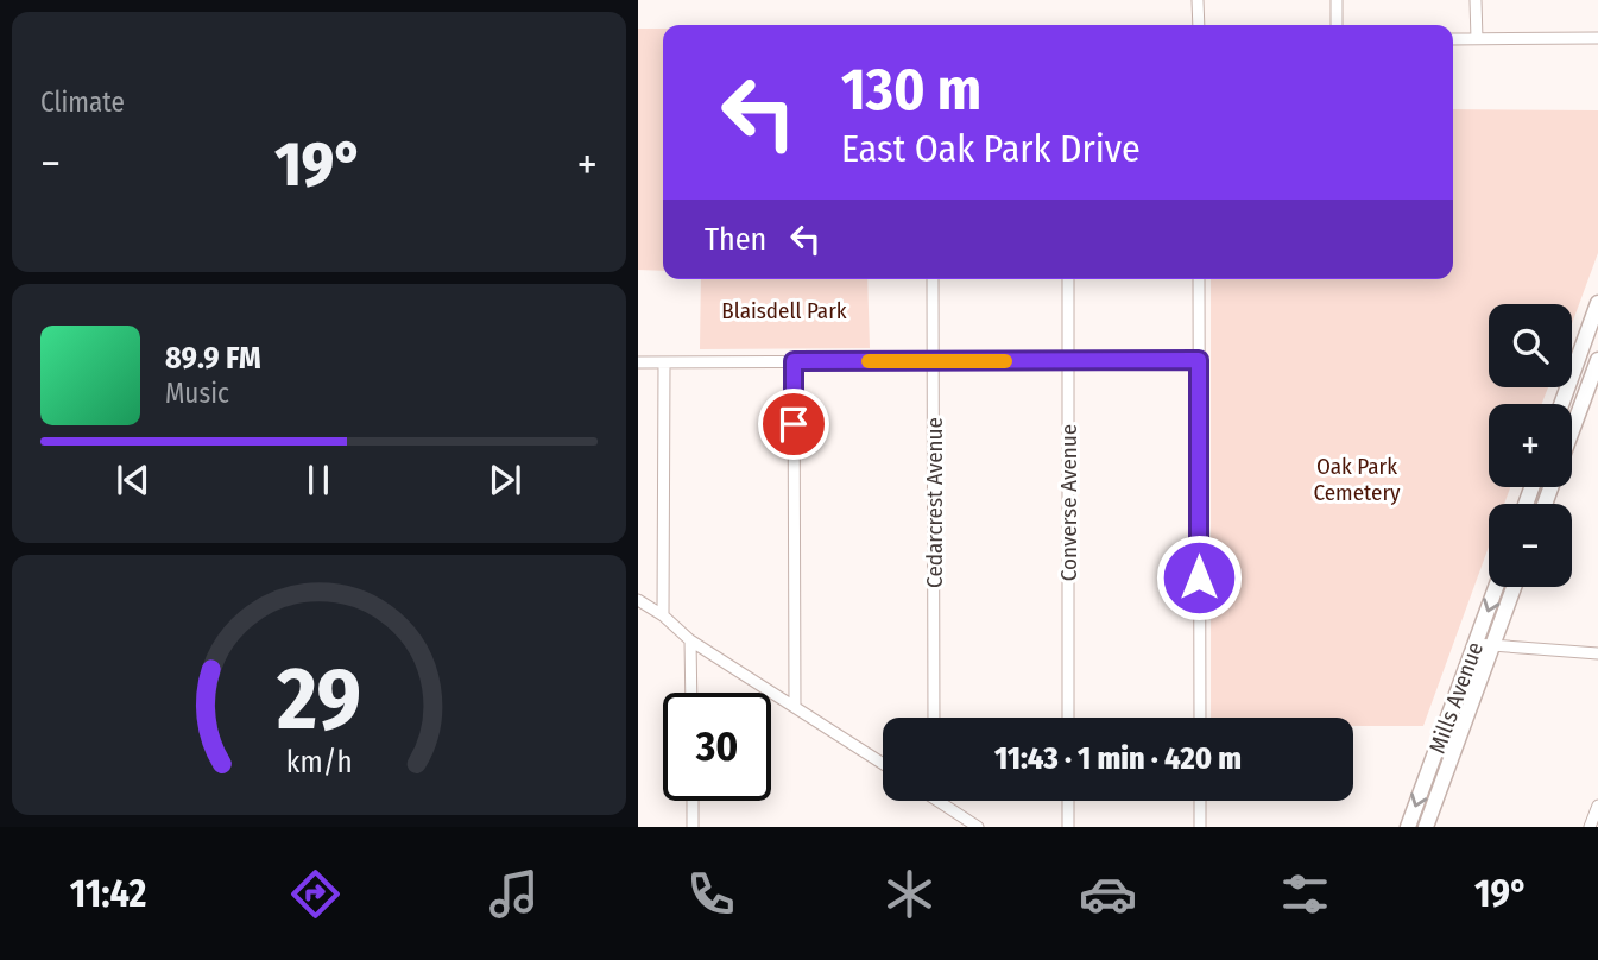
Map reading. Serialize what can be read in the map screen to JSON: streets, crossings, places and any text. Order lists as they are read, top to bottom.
{
  "streets": {
    "main road": ["Mills Avenue"],
    "street": ["Cedarcrest Avenue", "Converse Avenue"]
  },
  "parks": ["Blaisdell Park", "Oak Park Cemetery"],
  "page": {
    "tile": "Climate",
    "turn": ["130 m", "East Oak Park Drive"],
    "heat": ["−", "19°", "+"],
    "then": "Then",
    "map_buttons": ["+", "−"],
    "song": ["89.9 FM", "Music"],
    "limit": "30",
    "trip": "11:43 · 1 min · 420 m",
    "tabs": ["11:42", "19°"],
    "gauge": ["29", "km/h"]
  }
}
